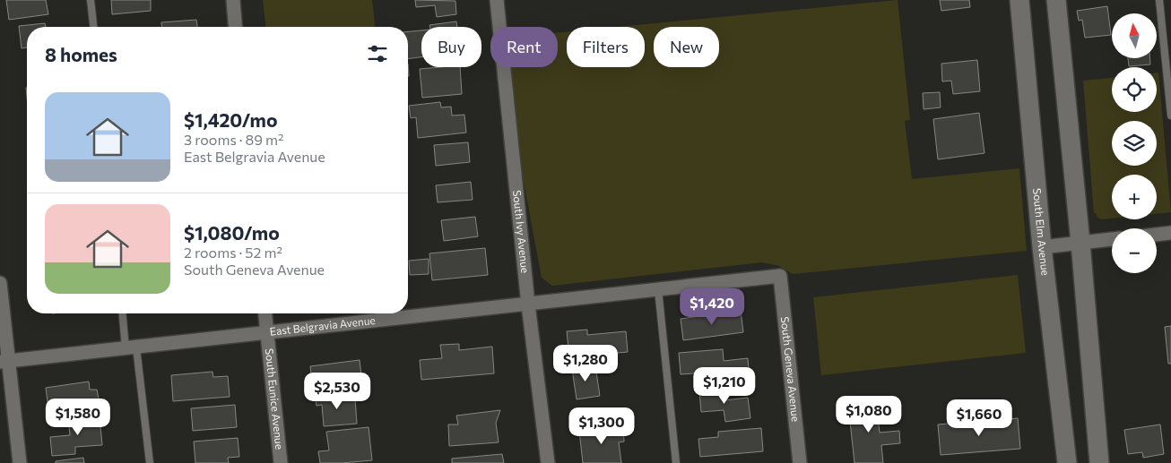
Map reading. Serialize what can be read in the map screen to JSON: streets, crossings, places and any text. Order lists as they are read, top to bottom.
{
  "streets": {
    "main road": ["South Elm Avenue"],
    "street": [
      "South Ivy Avenue",
      "East Belgravia Avenue",
      "South Geneva Avenue",
      "South Eunice Avenue"
    ]
  },
  "crossings": [
    ["South Ivy Avenue", "East Belgravia Avenue"],
    ["East Belgravia Avenue", "South Geneva Avenue"],
    ["East Belgravia Avenue", "South Eunice Avenue"]
  ],
  "north": "top",
  "page": {
    "map_buttons": ["+", "−"],
    "chip": [
      "Buy",
      "Rent",
      "Filters",
      "New"
    ],
    "heading": "8 homes",
    "list": [
      {
        "name": "$1,420/mo",
        "note": "3 rooms · 89 m² · East Belgravia Avenue"
      },
      {
        "name": "$1,080/mo",
        "note": "2 rooms · 52 m² · South Geneva Avenue"
      }
    ],
    "price": [
      "$1,420",
      "$1,280",
      "$1,210",
      "$2,530",
      "$1,080",
      "$1,580",
      "$1,660",
      "$1,300"
    ]
  }
}
